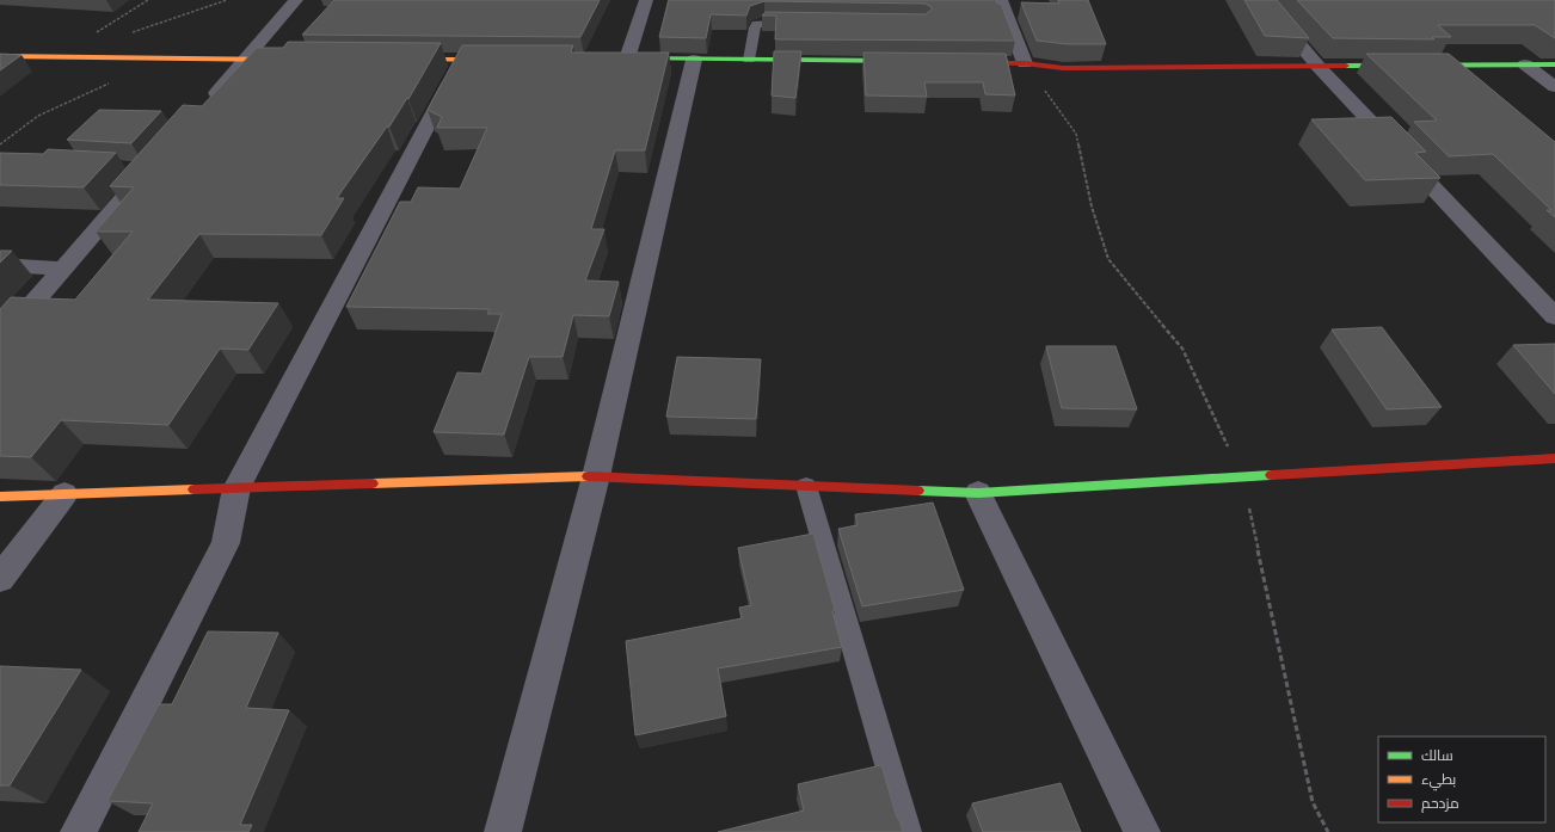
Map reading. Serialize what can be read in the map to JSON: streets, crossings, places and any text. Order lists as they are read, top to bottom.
{
  "legend": ["سالك", "بطيء", "مزدحم"]
}
